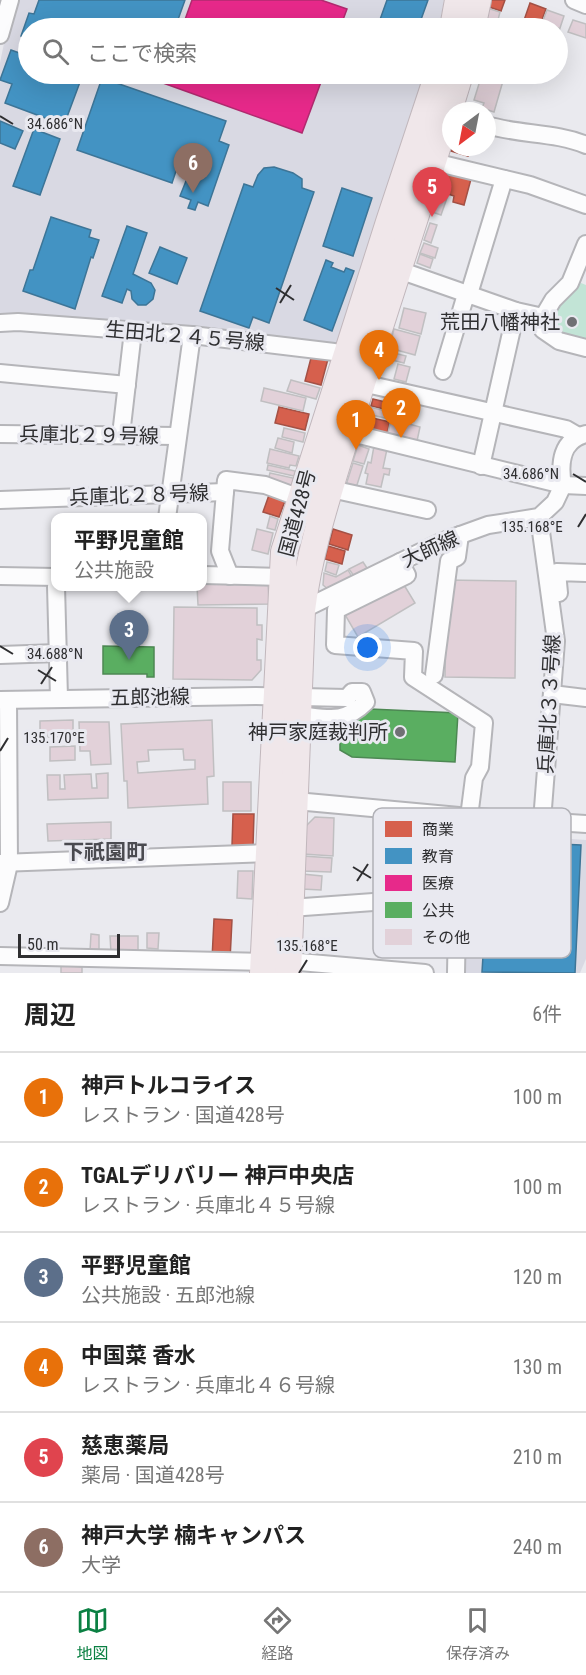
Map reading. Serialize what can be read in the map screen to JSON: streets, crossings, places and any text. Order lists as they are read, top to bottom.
{
  "streets": {
    "highway": ["国道428号"],
    "street": [
      "生田北２４５号線",
      "兵庫北２９号線",
      "兵庫北２８号線",
      "大師線",
      "五郎池線",
      "兵庫北３３号線"
    ]
  },
  "crossings": [
    ["生田北２４５号線", "国道428号"],
    ["兵庫北２８号線", "国道428号"],
    ["国道428号", "大師線"],
    ["国道428号", "五郎池線"],
    ["大師線", "兵庫北３３号線"]
  ],
  "districts": ["下祇園町"],
  "places": ["荒田八幡神社", "神戸家庭裁判所"],
  "legend": [
    "商業",
    "教育",
    "医療",
    "公共",
    "その他"
  ],
  "scale_bar": "50 m",
  "north": "bottom left",
  "page": {
    "search": "ここで検索",
    "pins": [
      "6",
      "5",
      "4",
      "2",
      "1",
      "3"
    ],
    "popup": ["平野児童館", "公共施設"],
    "scale": "50 m",
    "heading": ["周辺", "6件"],
    "list": [
      {
        "mark": "1",
        "name": "神戸トルコライス",
        "note": "レストラン · 国道428号",
        "value": "100 m"
      },
      {
        "mark": "2",
        "name": "TGALデリバリー 神戸中央店",
        "note": "レストラン · 兵庫北４５号線",
        "value": "100 m"
      },
      {
        "mark": "3",
        "name": "平野児童館",
        "note": "公共施設 · 五郎池線",
        "value": "120 m"
      },
      {
        "mark": "4",
        "name": "中国菜 香水",
        "note": "レストラン · 兵庫北４６号線",
        "value": "130 m"
      },
      {
        "mark": "5",
        "name": "慈恵薬局",
        "note": "薬局 · 国道428号",
        "value": "210 m"
      },
      {
        "mark": "6",
        "name": "神戸大学 楠キャンパス",
        "note": "大学",
        "value": "240 m"
      }
    ],
    "nav": ["地図", "経路", "保存済み"]
  },
  "coordinates": [
    "34.686°N",
    "135.168°E",
    "34.688°N",
    "135.170°E"
  ]
}
